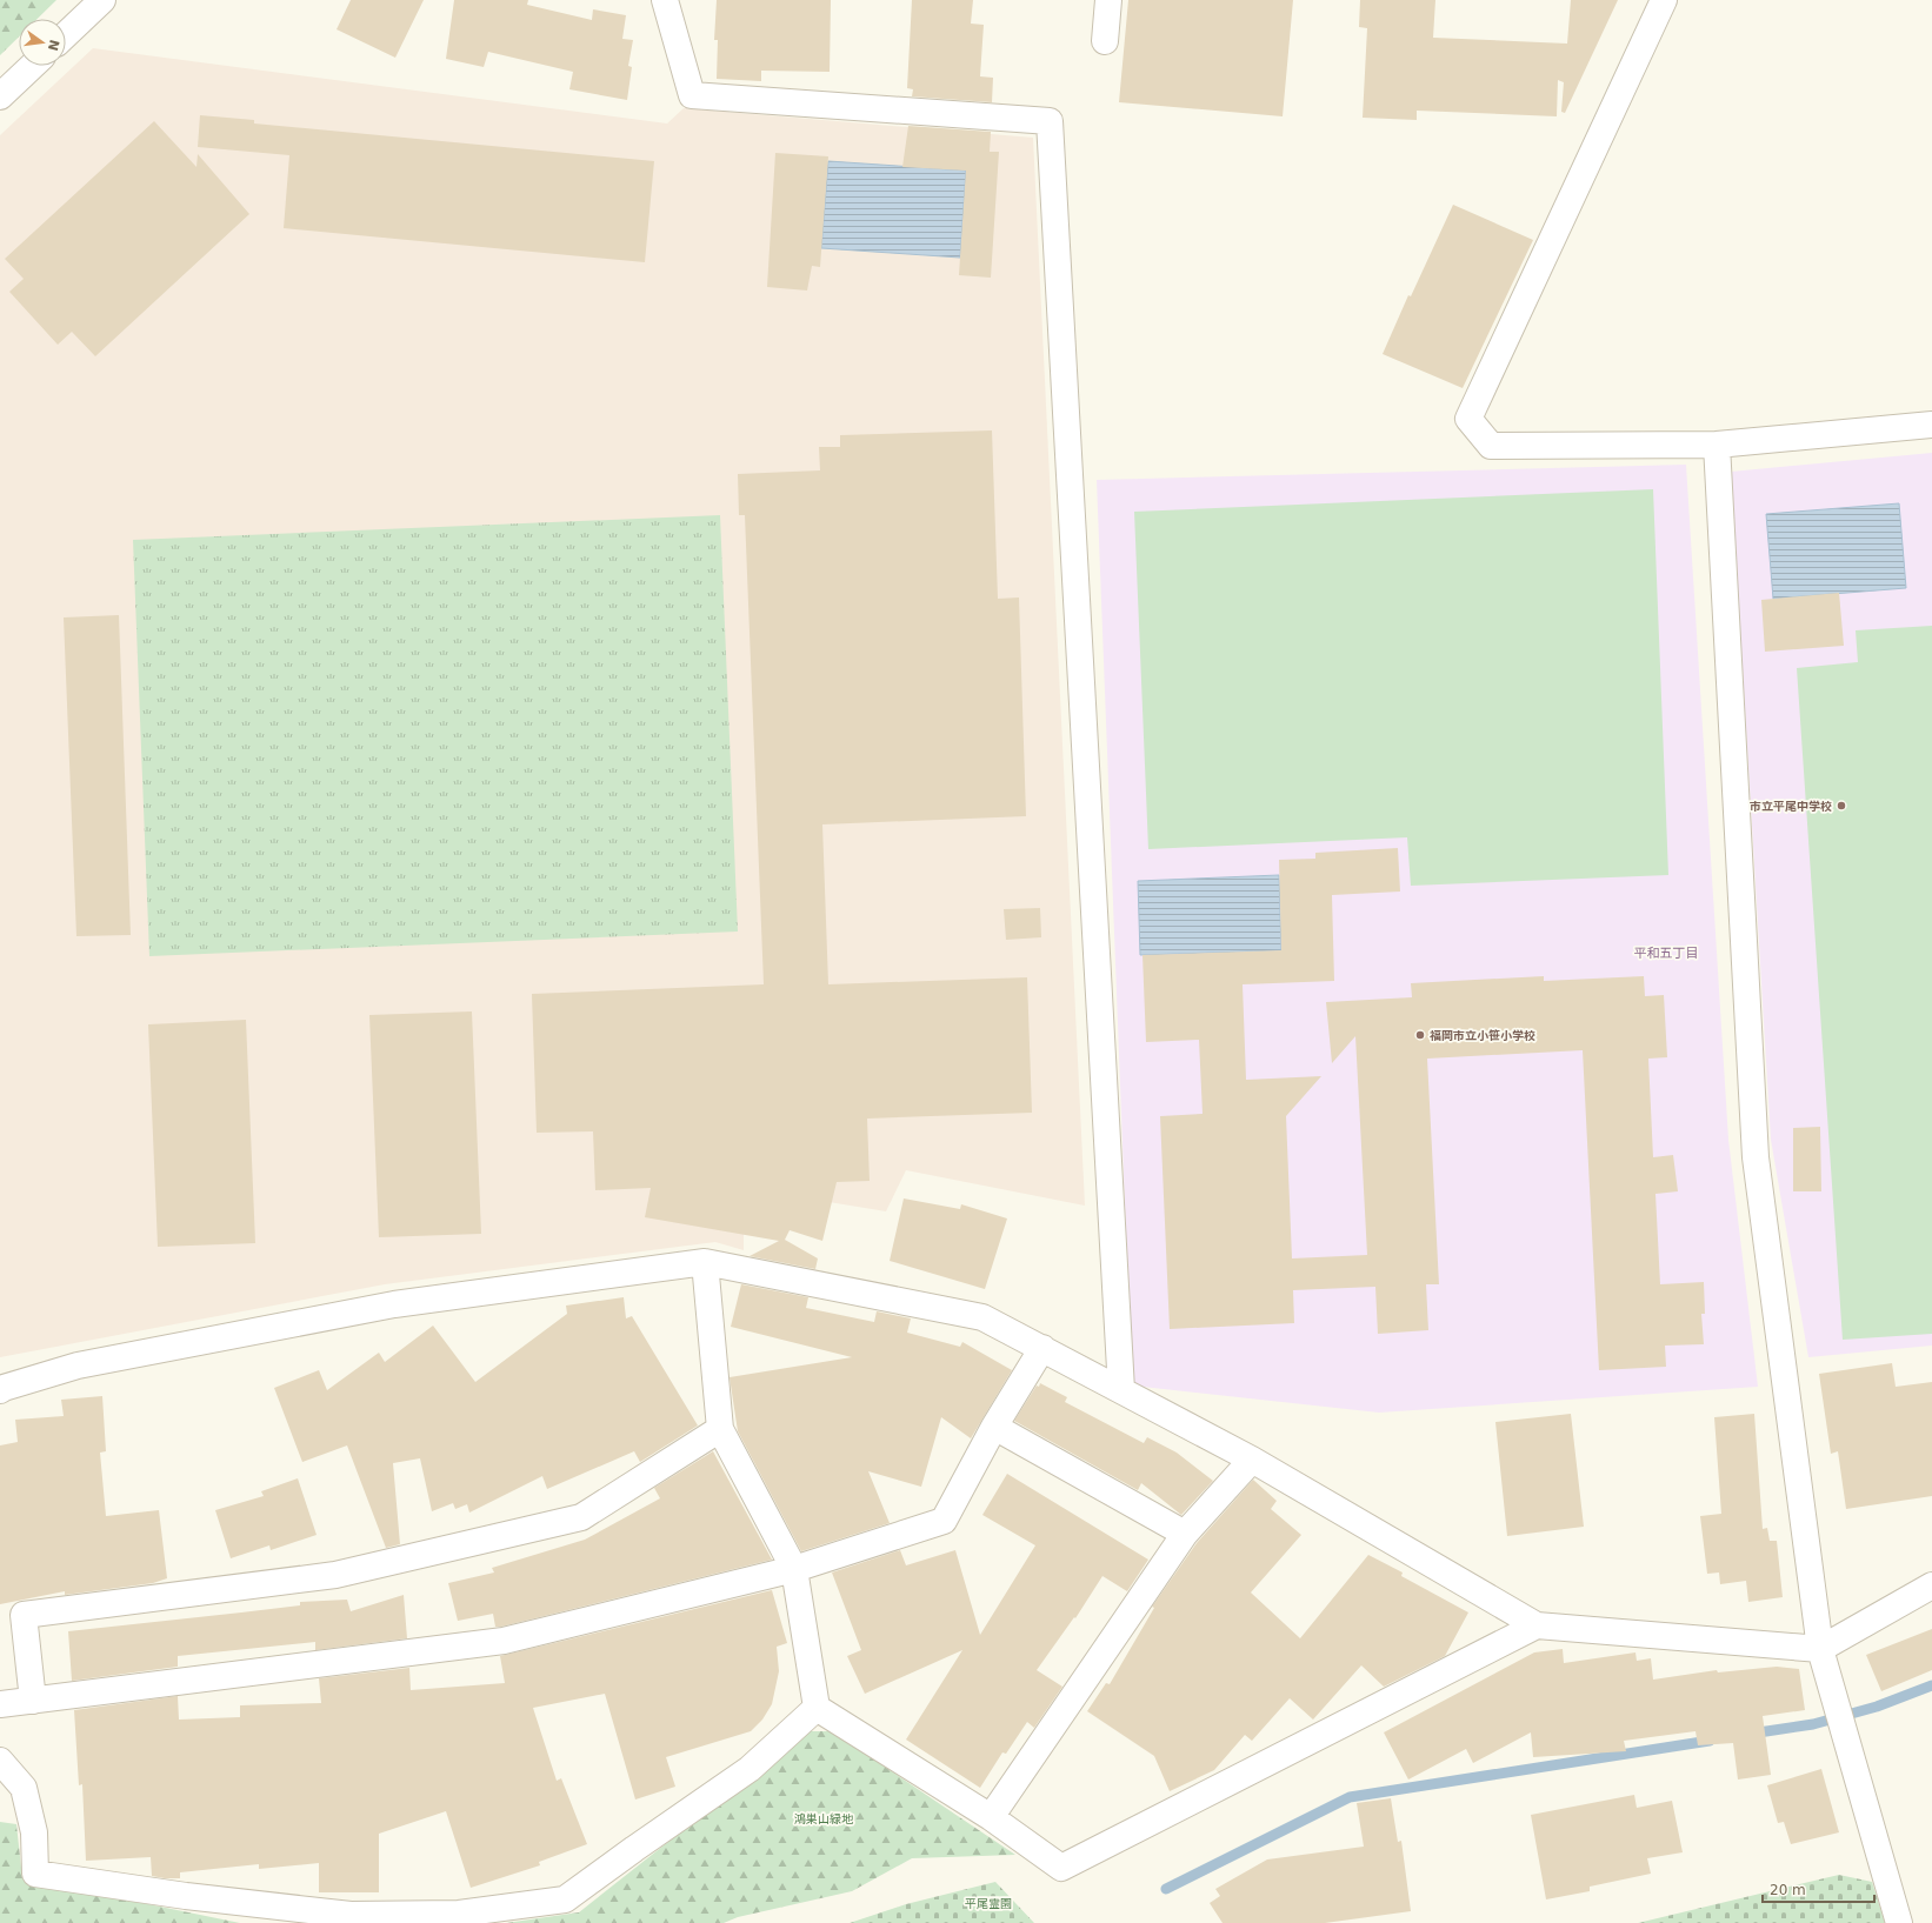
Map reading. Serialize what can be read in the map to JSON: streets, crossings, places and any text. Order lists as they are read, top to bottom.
{
  "districts": ["平和五丁目"],
  "parks": ["鴻巣山緑地", "平尾霊園"],
  "places": ["市立平尾中学校", "福岡市立小笹小学校"],
  "scale_bar": "20 m",
  "north": "right"
}
